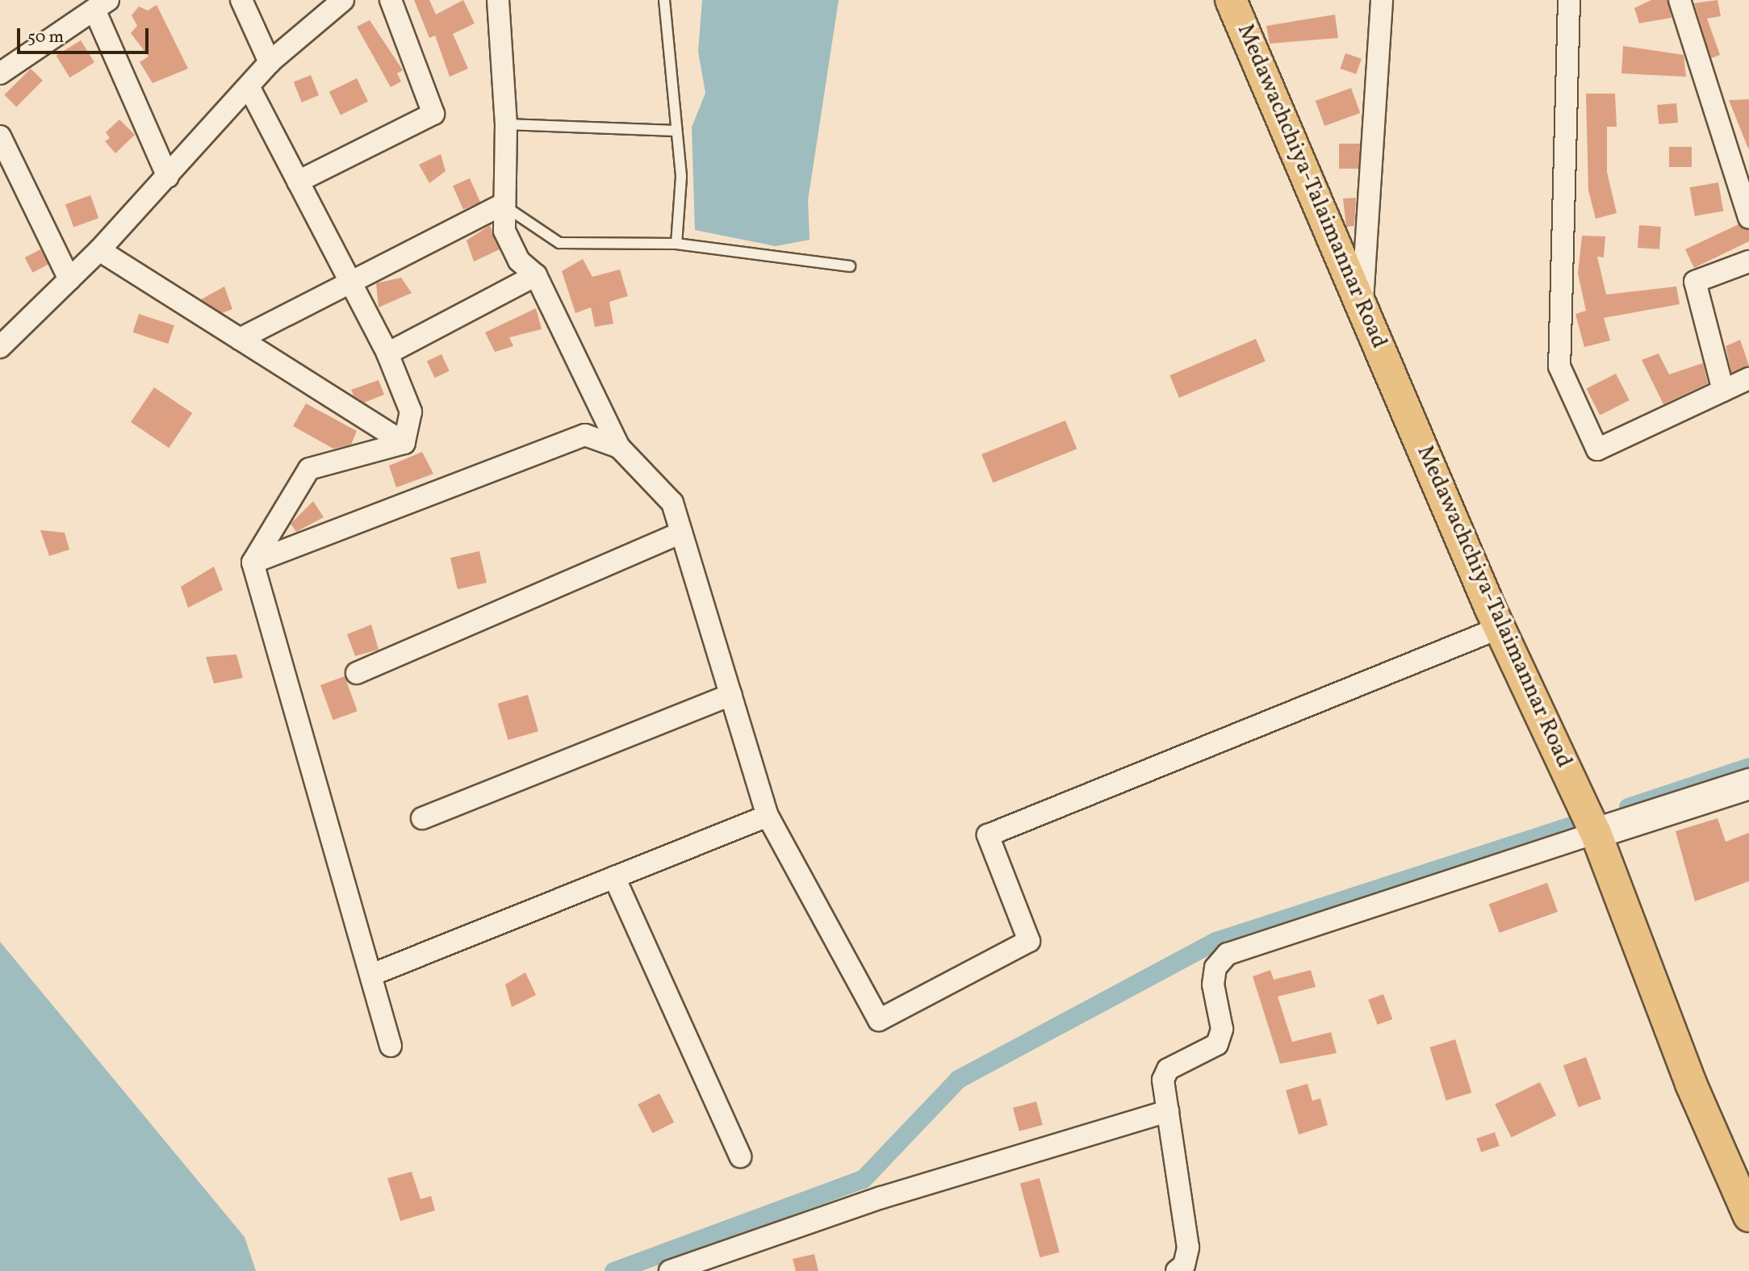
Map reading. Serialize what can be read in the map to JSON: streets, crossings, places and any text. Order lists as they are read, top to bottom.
{
  "streets": {
    "highway": ["Medawachchiya-Talaimannar Road"]
  },
  "scale_bar": "50 m"
}
